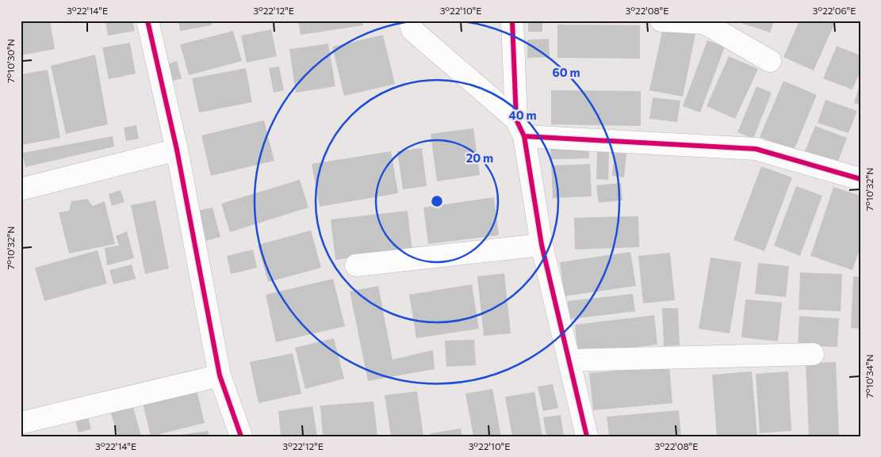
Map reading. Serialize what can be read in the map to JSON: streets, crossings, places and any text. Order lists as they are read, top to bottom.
{
  "coordinates": [
    "3°22'14\"E",
    "3°22'12\"E",
    "3°22'10\"E",
    "3°22'08\"E",
    "3°22'06\"E",
    "7°10'30\"N",
    "7°10'32\"N",
    "7°10'34\"N"
  ],
  "rings": ["60 m", "40 m", "20 m"]
}
